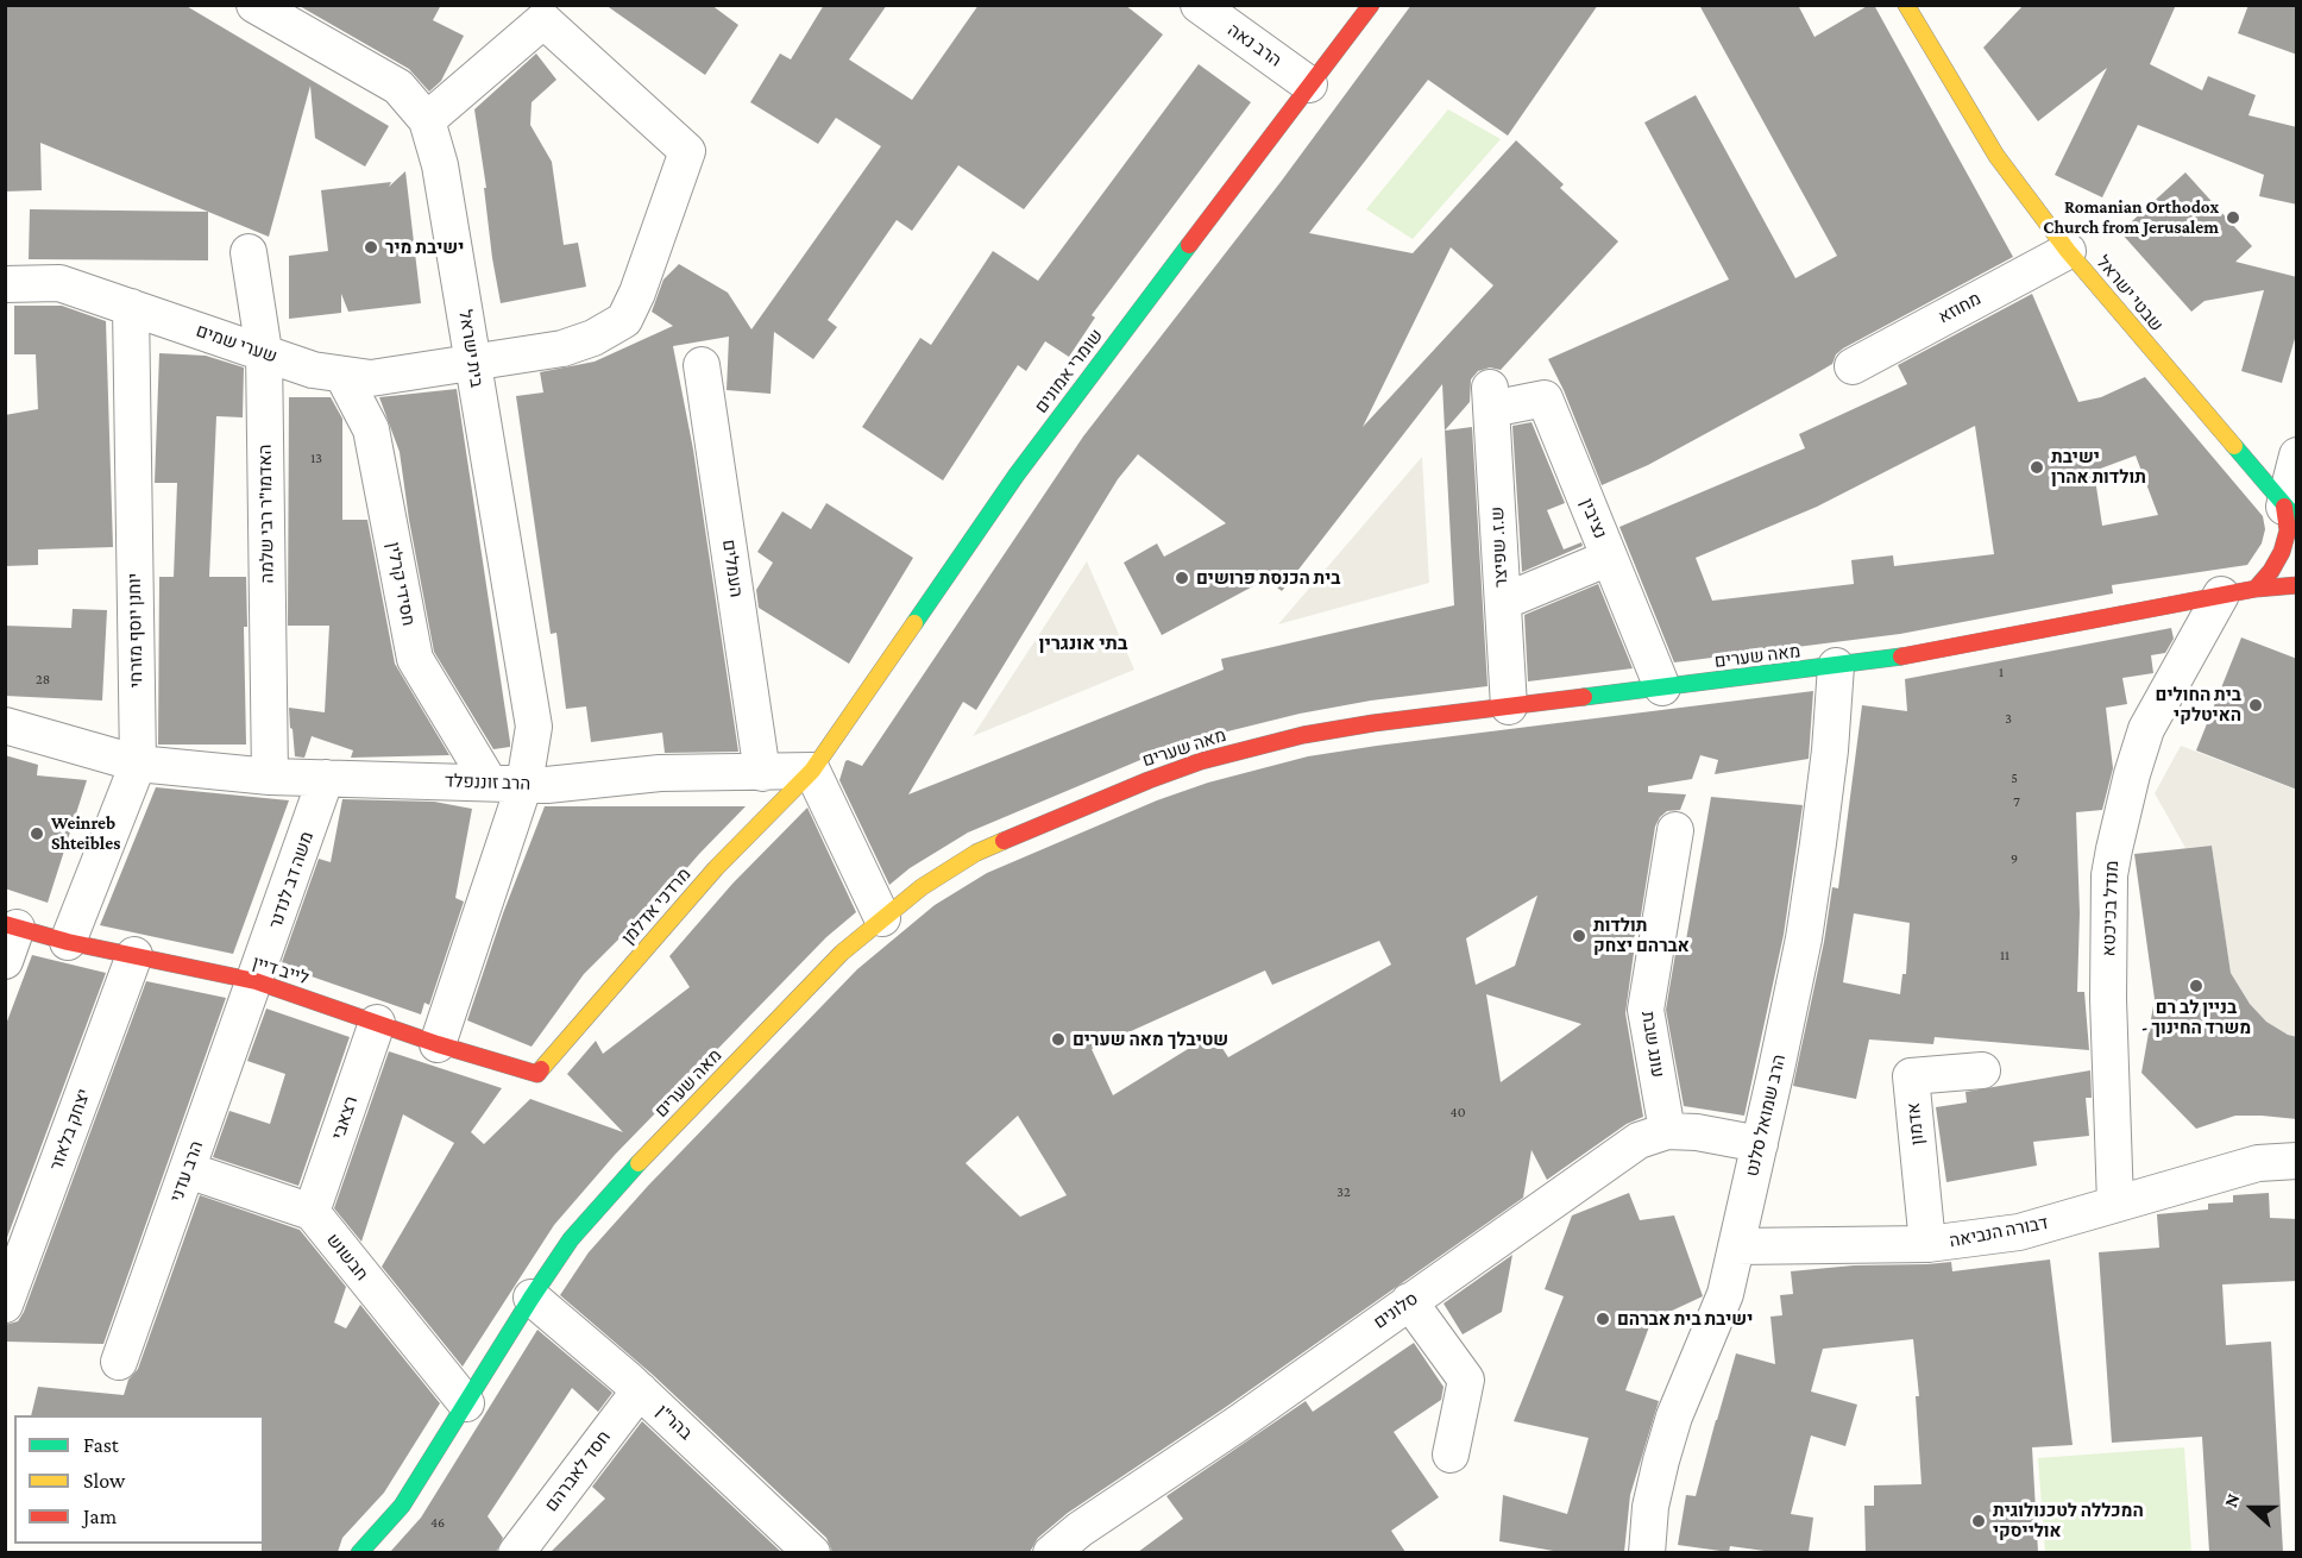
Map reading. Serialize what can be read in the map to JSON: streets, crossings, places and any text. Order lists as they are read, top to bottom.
{
  "streets": {
    "street": [
      "הרב נאה",
      "שבטי ישראל",
      "מחוזא",
      "שערי שמים",
      "בית ישראל",
      "שומרי אמונים",
      "האדמו\"ר רבי שלמה",
      "נציבין",
      "ש.ז. שפיצר",
      "העמלים",
      "חסידי קרלין",
      "יוחנן יוסף מזרחי",
      "מאה שערים",
      "הרב זוננפלד",
      "משה דב לנדנר",
      "מרדכי אדלמן",
      "מנדל בכיכטא",
      "לייב דיין",
      "עונג שבת",
      "הרב שמואל סלנט",
      "רצאבי",
      "אדמון",
      "יצחק בלאזר",
      "הרב עדני",
      "דבורה הנביאה",
      "חבשוש",
      "סלונים",
      "בהר\"ן",
      "חסד לאברהם"
    ]
  },
  "crossings": [
    ["הרב נאה", "שומרי אמונים"],
    ["שבטי ישראל", "מחוזא"],
    ["שערי שמים", "בית ישראל"],
    ["שערי שמים", "האדמו\"ר רבי שלמה"],
    ["שערי שמים", "חסידי קרלין"],
    ["שערי שמים", "יוחנן יוסף מזרחי"],
    ["בית ישראל", "הרב זוננפלד"],
    ["שומרי אמונים", "הרב זוננפלד"],
    ["שומרי אמונים", "מרדכי אדלמן"],
    ["האדמו\"ר רבי שלמה", "הרב זוננפלד"],
    ["נציבין", "ש.ז. שפיצר"],
    ["נציבין", "מאה שערים"],
    ["ש.ז. שפיצר", "מאה שערים"],
    ["העמלים", "הרב זוננפלד"],
    ["חסידי קרלין", "הרב זוננפלד"],
    ["יוחנן יוסף מזרחי", "הרב זוננפלד"],
    ["יוחנן יוסף מזרחי", "לייב דיין"],
    ["מאה שערים", "מנדל בכיכטא"],
    ["מאה שערים", "הרב שמואל סלנט"],
    ["מאה שערים", "חבשוש"],
    ["מאה שערים", "בהר\"ן"],
    ["הרב זוננפלד", "משה דב לנדנר"],
    ["הרב זוננפלד", "מרדכי אדלמן"],
    ["משה דב לנדנר", "לייב דיין"],
    ["משה דב לנדנר", "הרב עדני"],
    ["מרדכי אדלמן", "לייב דיין"],
    ["מנדל בכיכטא", "דבורה הנביאה"],
    ["לייב דיין", "רצאבי"],
    ["לייב דיין", "יצחק בלאזר"],
    ["לייב דיין", "הרב עדני"],
    ["עונג שבת", "סלונים"],
    ["הרב שמואל סלנט", "דבורה הנביאה"],
    ["הרב שמואל סלנט", "סלונים"],
    ["רצאבי", "חבשוש"],
    ["אדמון", "דבורה הנביאה"],
    ["בהר\"ן", "חסד לאברהם"]
  ],
  "districts": ["בתי אונגרין"],
  "places": [
    "Romanian Orthodox Church from Jerusalem",
    "ישיבת מיר",
    "ישיבת תולדות אהרן",
    "בית הכנסת פרושים",
    "בית החולים האיטלקי",
    "Weinreb Shteibles",
    "תולדות אברהם יצחק",
    "בניין לב רם - משרד החינוך",
    "שטיבלך מאה שערים",
    "ישיבת בית אברהם",
    "המכללה לטכנולוגית אולייסקי"
  ],
  "house_numbers": [
    "13",
    "1",
    "28",
    "3",
    "5",
    "7",
    "9",
    "11",
    "40",
    "32",
    "46"
  ],
  "legend": ["Fast", "Slow", "Jam"],
  "north": "left"
}
